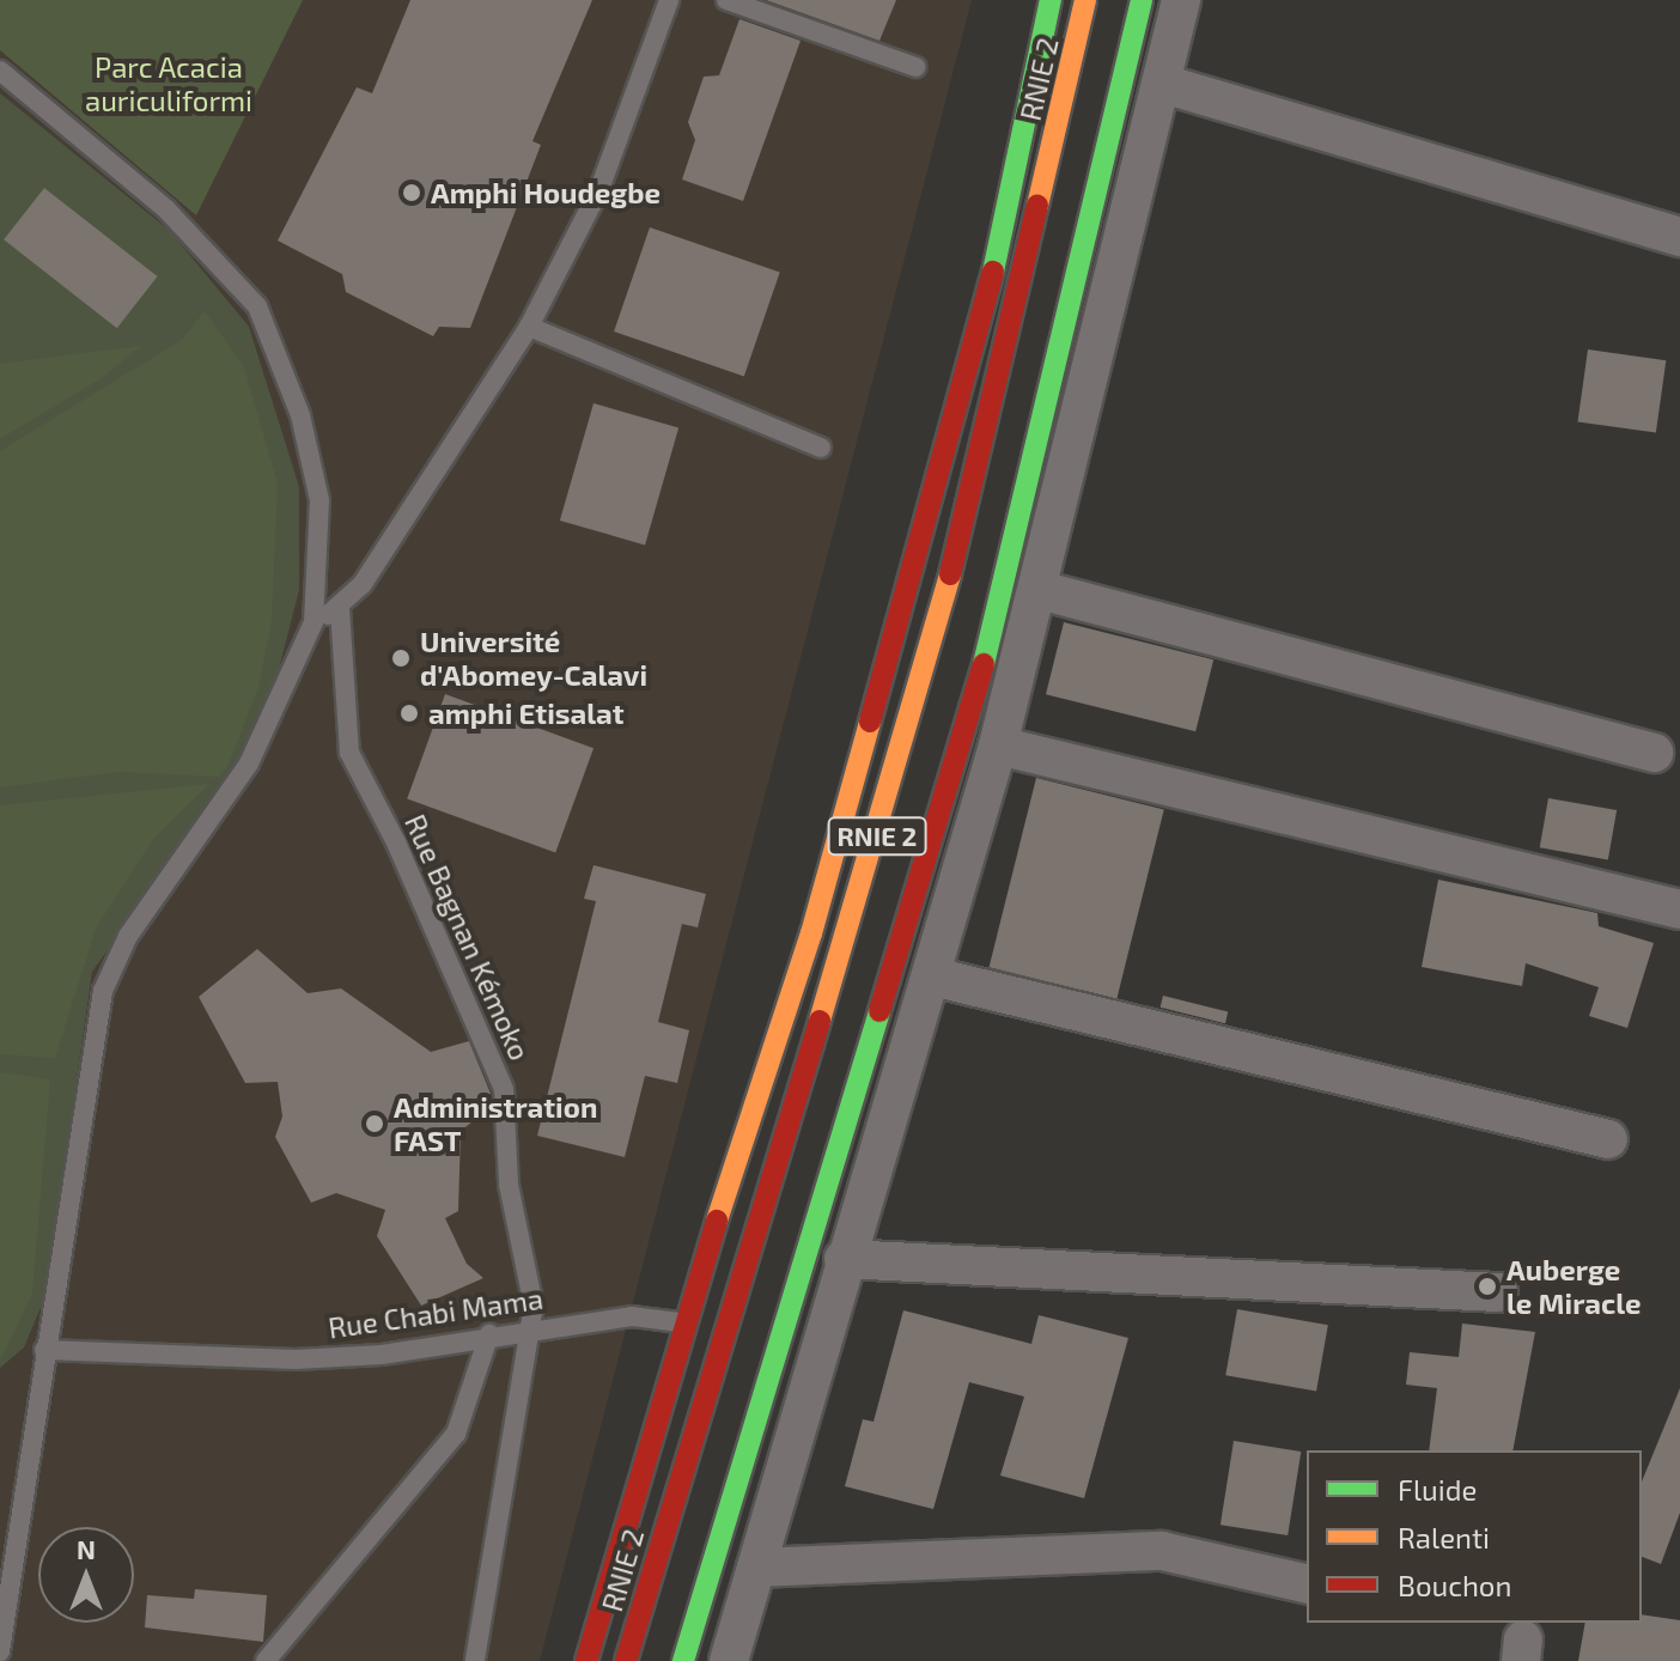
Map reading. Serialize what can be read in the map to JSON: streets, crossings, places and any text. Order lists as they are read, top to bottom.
{
  "streets": {
    "main road": ["RNIE 2"],
    "lane": ["Rue Bagnan Kémoko", "Rue Chabi Mama"]
  },
  "crossings": [
    ["RNIE 2", "Rue Chabi Mama"],
    ["Rue Bagnan Kémoko", "Rue Chabi Mama"]
  ],
  "parks": ["Parc Acacia auriculiformi"],
  "places": [
    "Amphi Houdegbe",
    "Université d'Abomey-Calavi",
    "amphi Etisalat",
    "Administration FAST",
    "Auberge le Miracle"
  ],
  "legend": ["Fluide", "Ralenti", "Bouchon"],
  "north": "top"
}
